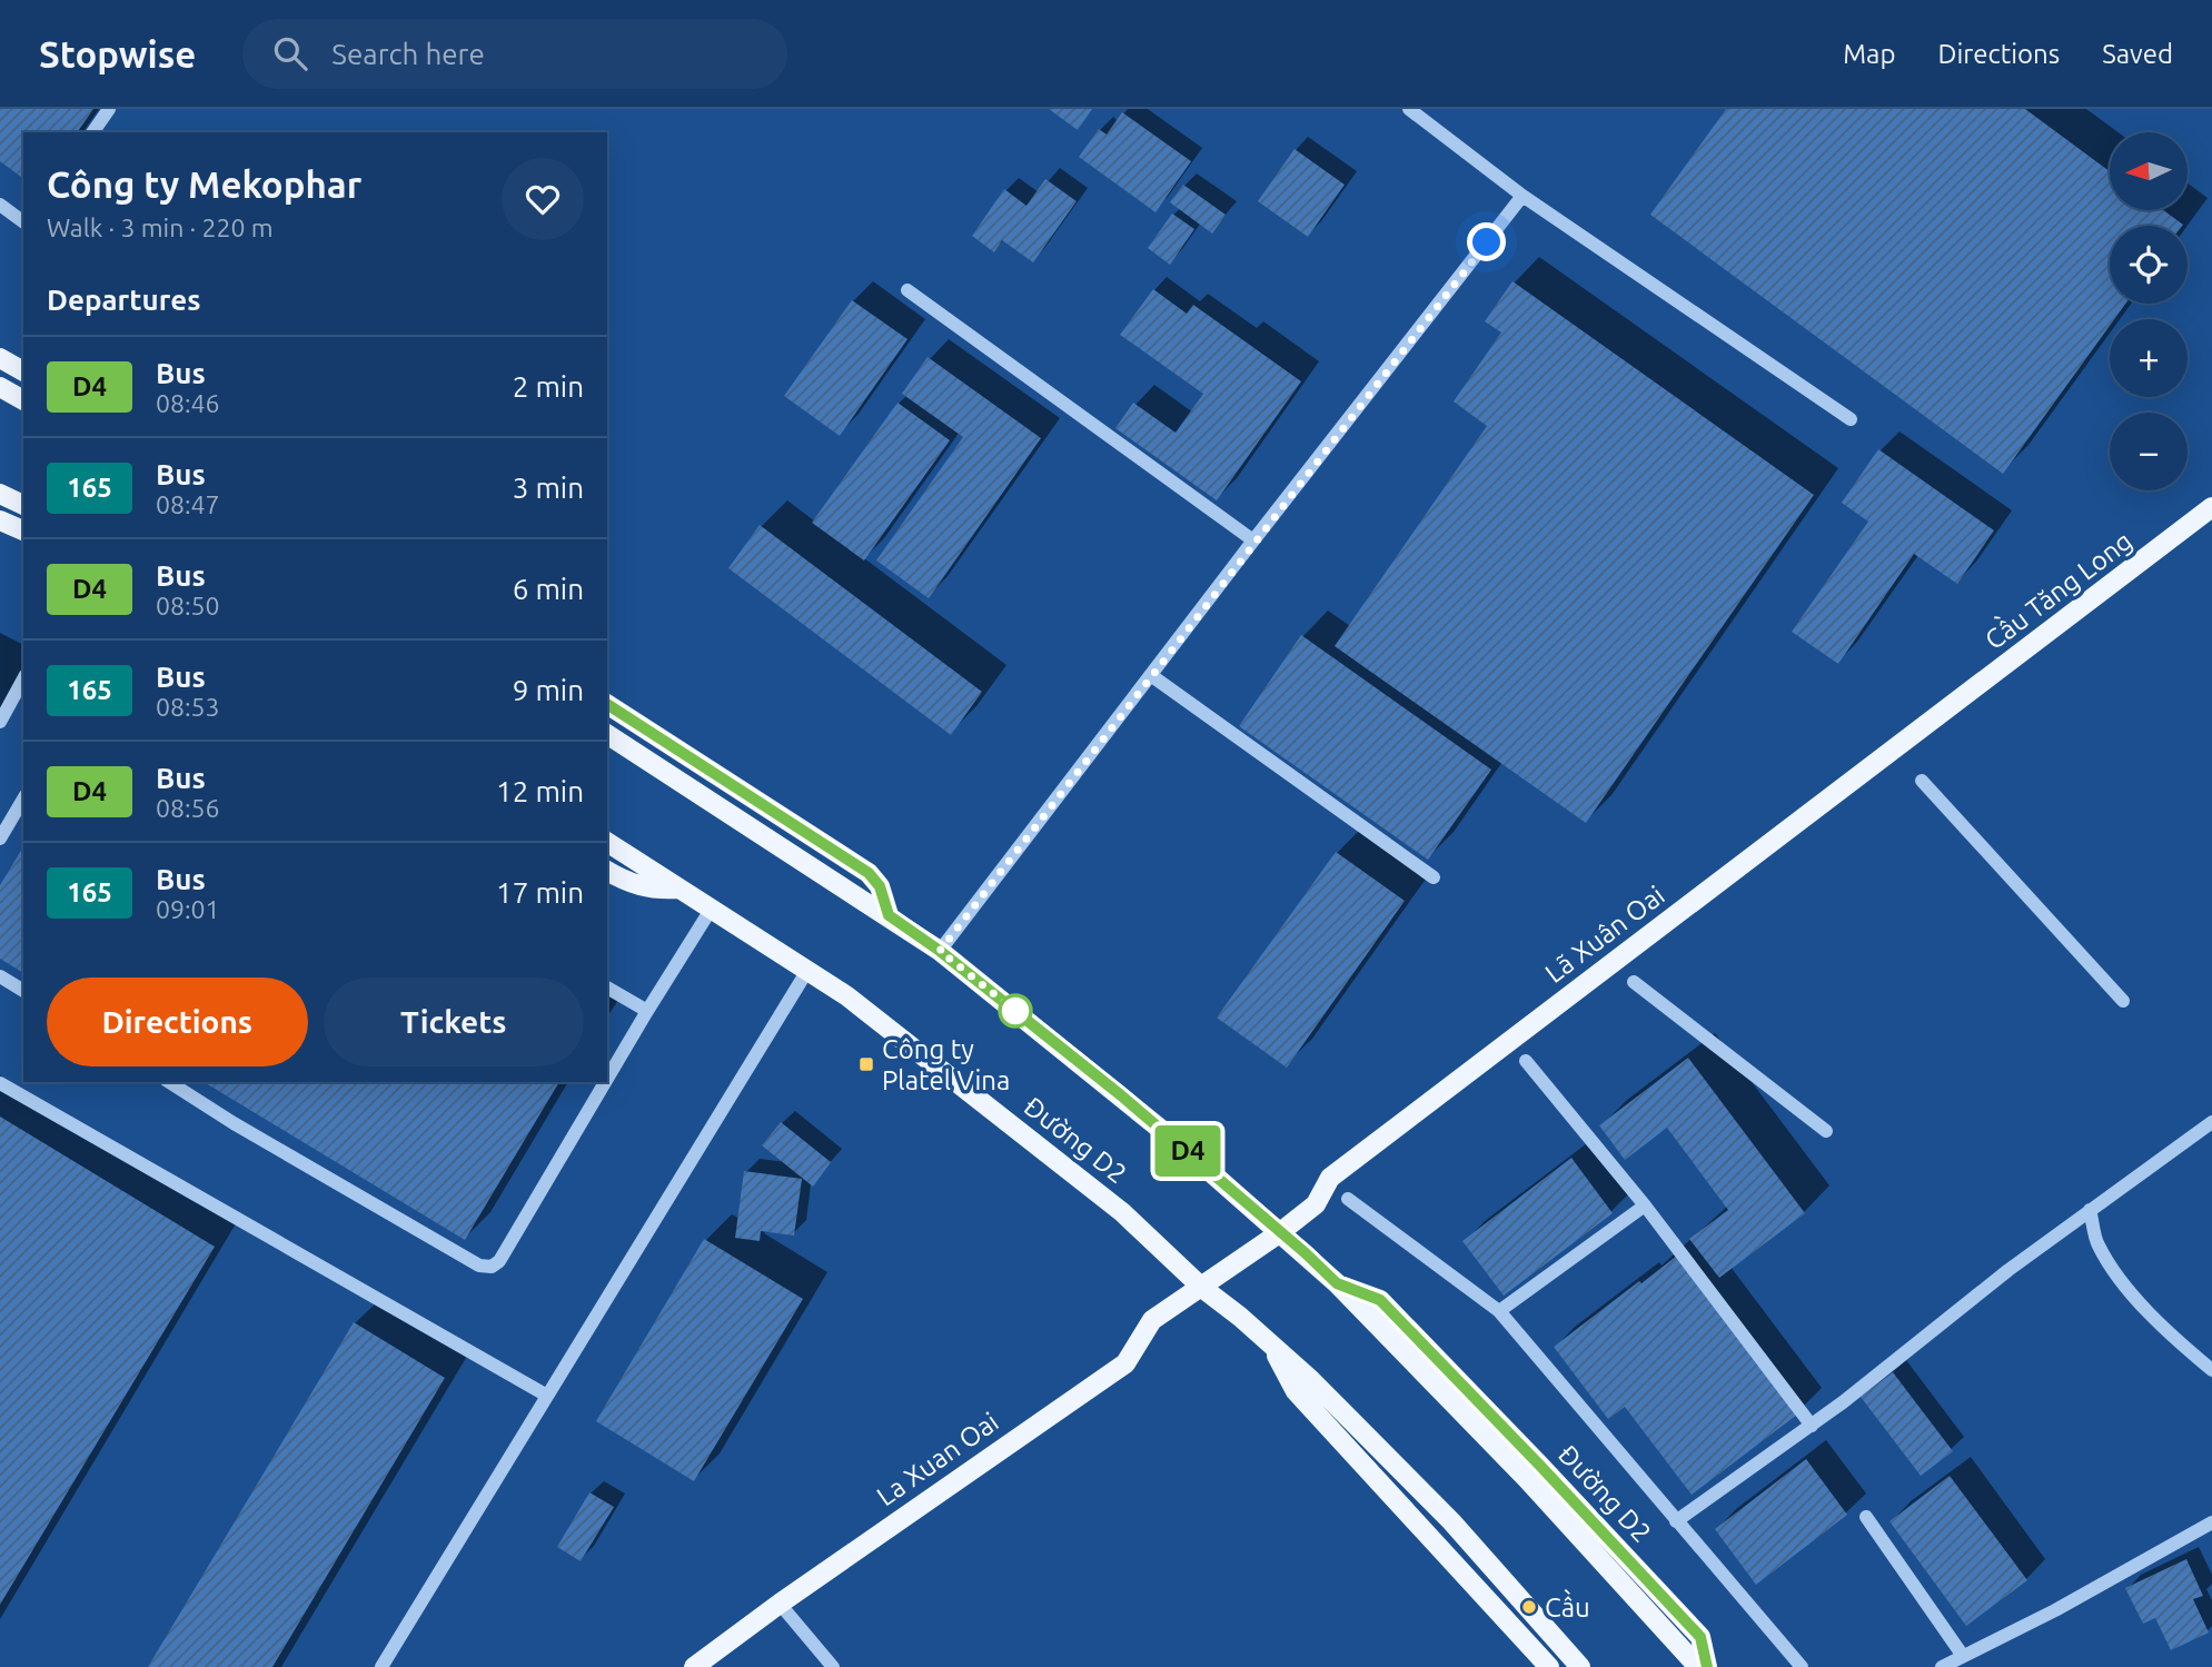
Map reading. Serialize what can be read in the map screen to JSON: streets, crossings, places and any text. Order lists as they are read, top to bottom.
{
  "streets": {
    "main road": ["Cầu Tăng Long", "Đường D2", "La Xuan Oai"]
  },
  "crossings": [
    ["Cầu Tăng Long", "Đường D2"],
    ["Cầu Tăng Long", "La Xuan Oai"],
    ["Đường D2", "La Xuan Oai"]
  ],
  "places": {
    "transit": ["Công ty Platel Vina"],
    "other": ["Cầu"]
  },
  "lines": ["bus line D4"],
  "north": "left",
  "page": {
    "header": "Stopwise",
    "search": "Search here",
    "nav": ["Map", "Directions", "Saved"],
    "on_map": "D4",
    "map_buttons": ["+", "−"],
    "heading": [
      ["Công ty Mekophar", "Walk · 3 min · 220 m"],
      "Departures"
    ],
    "list": [
      {
        "mark": "D4",
        "name": "Bus",
        "note": "08:46",
        "value": "2 min"
      },
      {
        "mark": "165",
        "name": "Bus",
        "note": "08:47",
        "value": "3 min"
      },
      {
        "mark": "D4",
        "name": "Bus",
        "note": "08:50",
        "value": "6 min"
      },
      {
        "mark": "165",
        "name": "Bus",
        "note": "08:53",
        "value": "9 min"
      },
      {
        "mark": "D4",
        "name": "Bus",
        "note": "08:56",
        "value": "12 min"
      },
      {
        "mark": "165",
        "name": "Bus",
        "note": "09:01",
        "value": "17 min"
      }
    ],
    "buttons": ["Directions", "Tickets"]
  }
}
